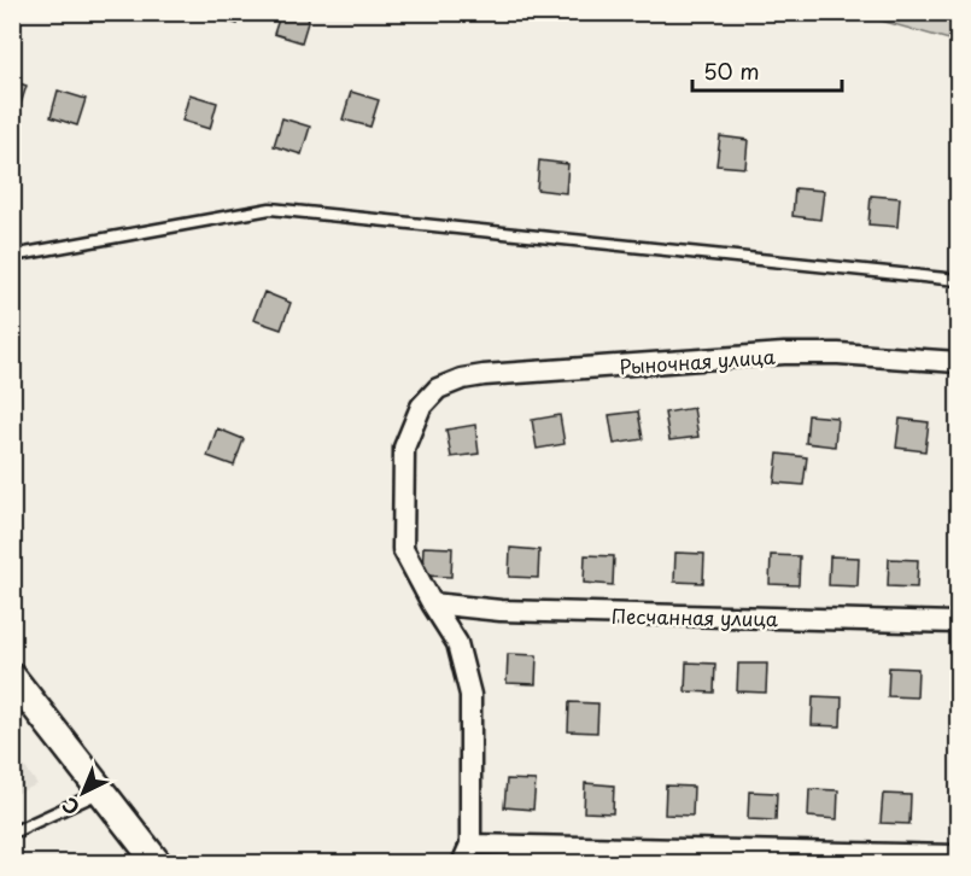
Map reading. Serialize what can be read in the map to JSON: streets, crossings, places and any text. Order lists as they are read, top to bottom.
{
  "streets": {
    "street": ["Рыночная улица", "Песчанная улица"]
  },
  "crossings": [
    ["Рыночная улица", "Песчанная улица"]
  ],
  "scale_bar": "50 m",
  "north": "bottom left"
}
